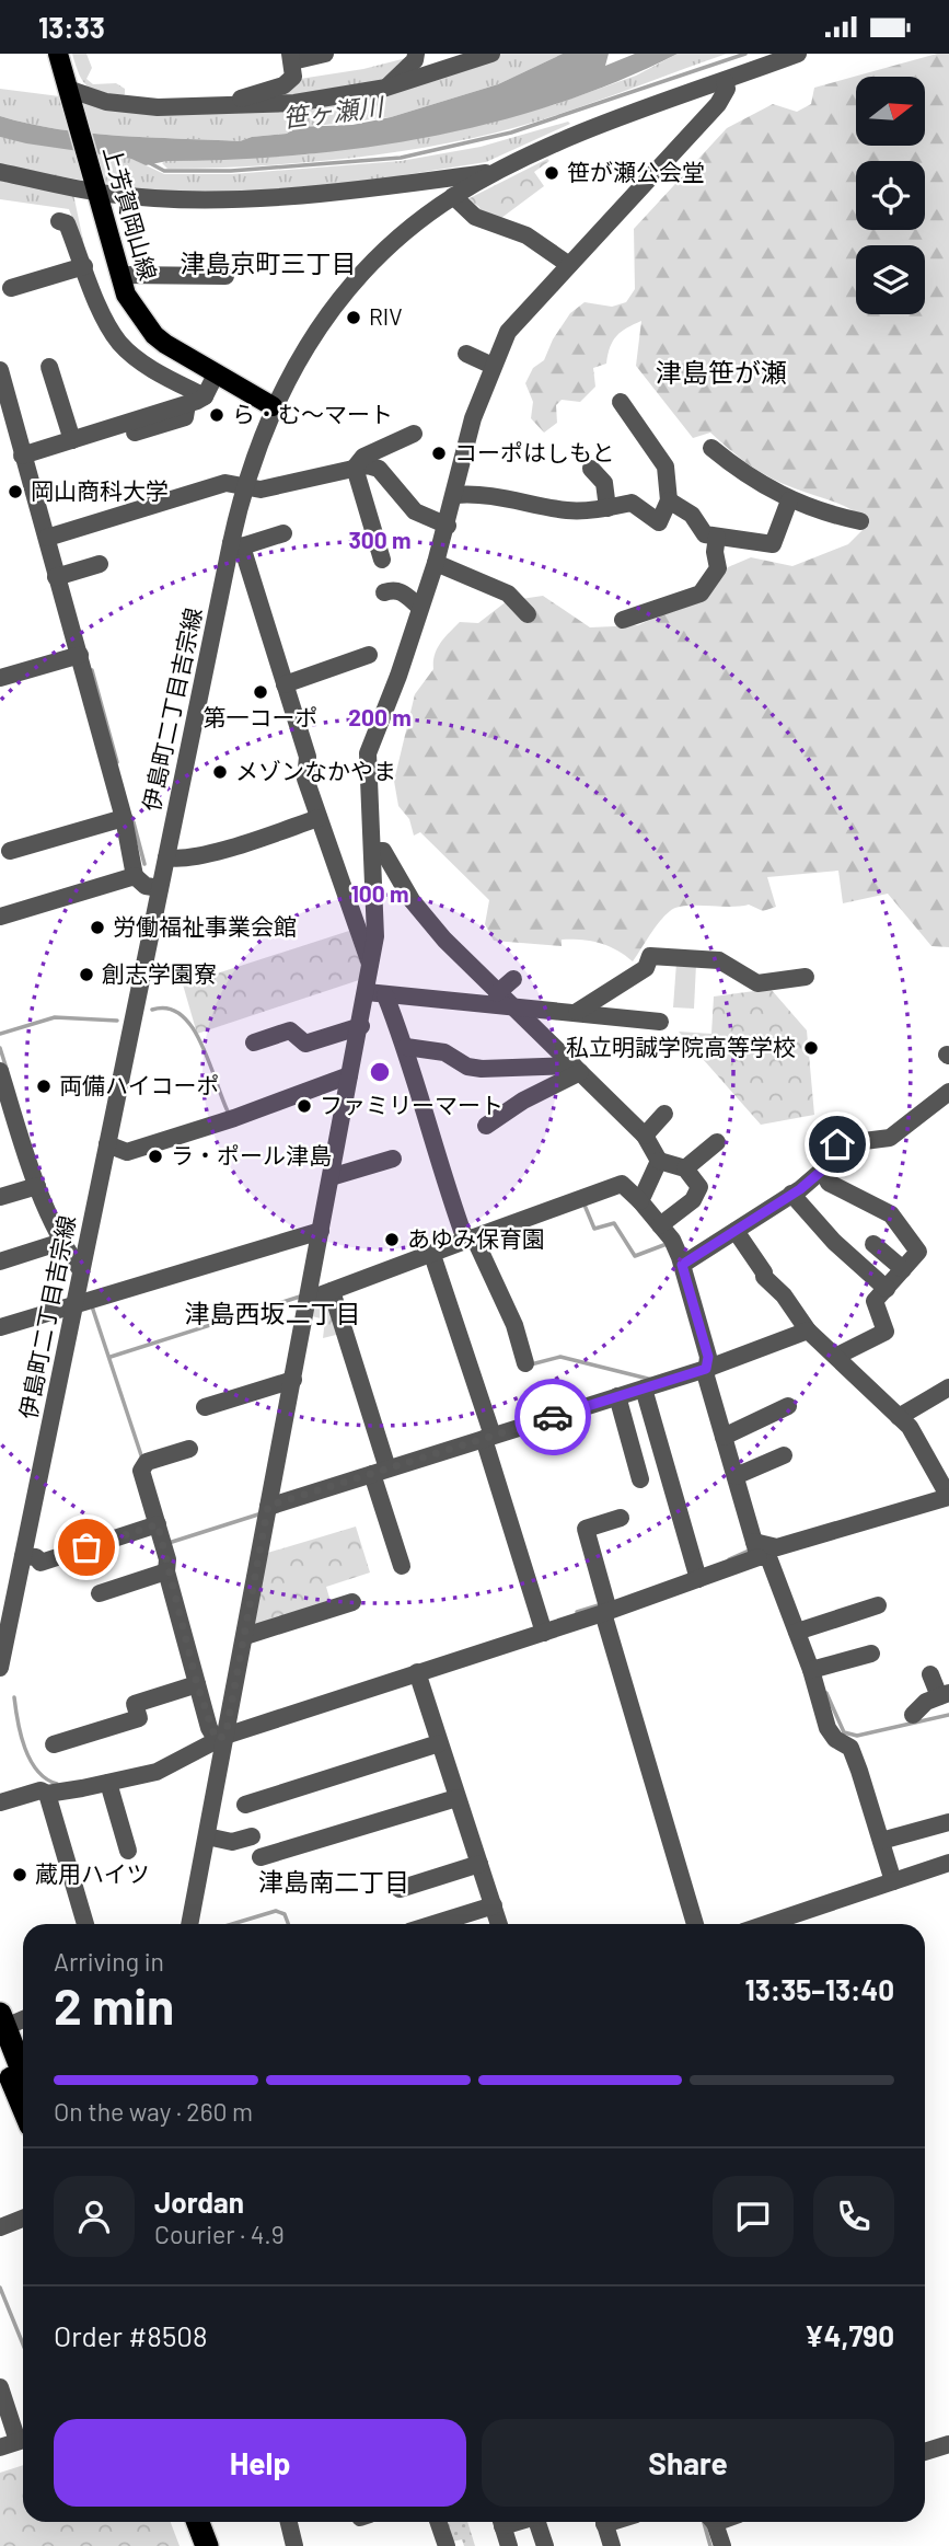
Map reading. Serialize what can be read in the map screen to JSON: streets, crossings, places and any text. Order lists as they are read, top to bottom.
{
  "streets": {
    "main road": ["上芳賀岡山線"],
    "street": ["伊島町二丁目吉宗線"]
  },
  "crossings": [
    ["上芳賀岡山線", "伊島町二丁目吉宗線"]
  ],
  "districts": [
    "津島京町三丁目",
    "津島笹が瀬",
    "津島西坂二丁目",
    "津島南二丁目"
  ],
  "water": ["笹ヶ瀬川"],
  "places": [
    "笹が瀬公会堂",
    "RIV",
    "ら・む〜マート",
    "コーポはしもと",
    "岡山商科大学",
    "第一コーポ",
    "メゾンなかやま",
    "労働福祉事業会館",
    "創志学園寮",
    "私立明誠学院高等学校",
    "両備ハイコーポ",
    "ファミリーマート",
    "ラ・ポール津島",
    "あゆみ保育園",
    "蔵用ハイツ"
  ],
  "north": "right",
  "page": {
    "status": "13:33",
    "heading": ["2 min", "Arriving in", "13:35–13:40"],
    "panel": [
      "Jordan",
      "Courier · 4.9",
      "Order #8508",
      "¥4,790"
    ],
    "bar": "On the way · 260 m",
    "buttons": ["Help", "Share"]
  },
  "rings": ["300 m", "200 m", "100 m"]
}
